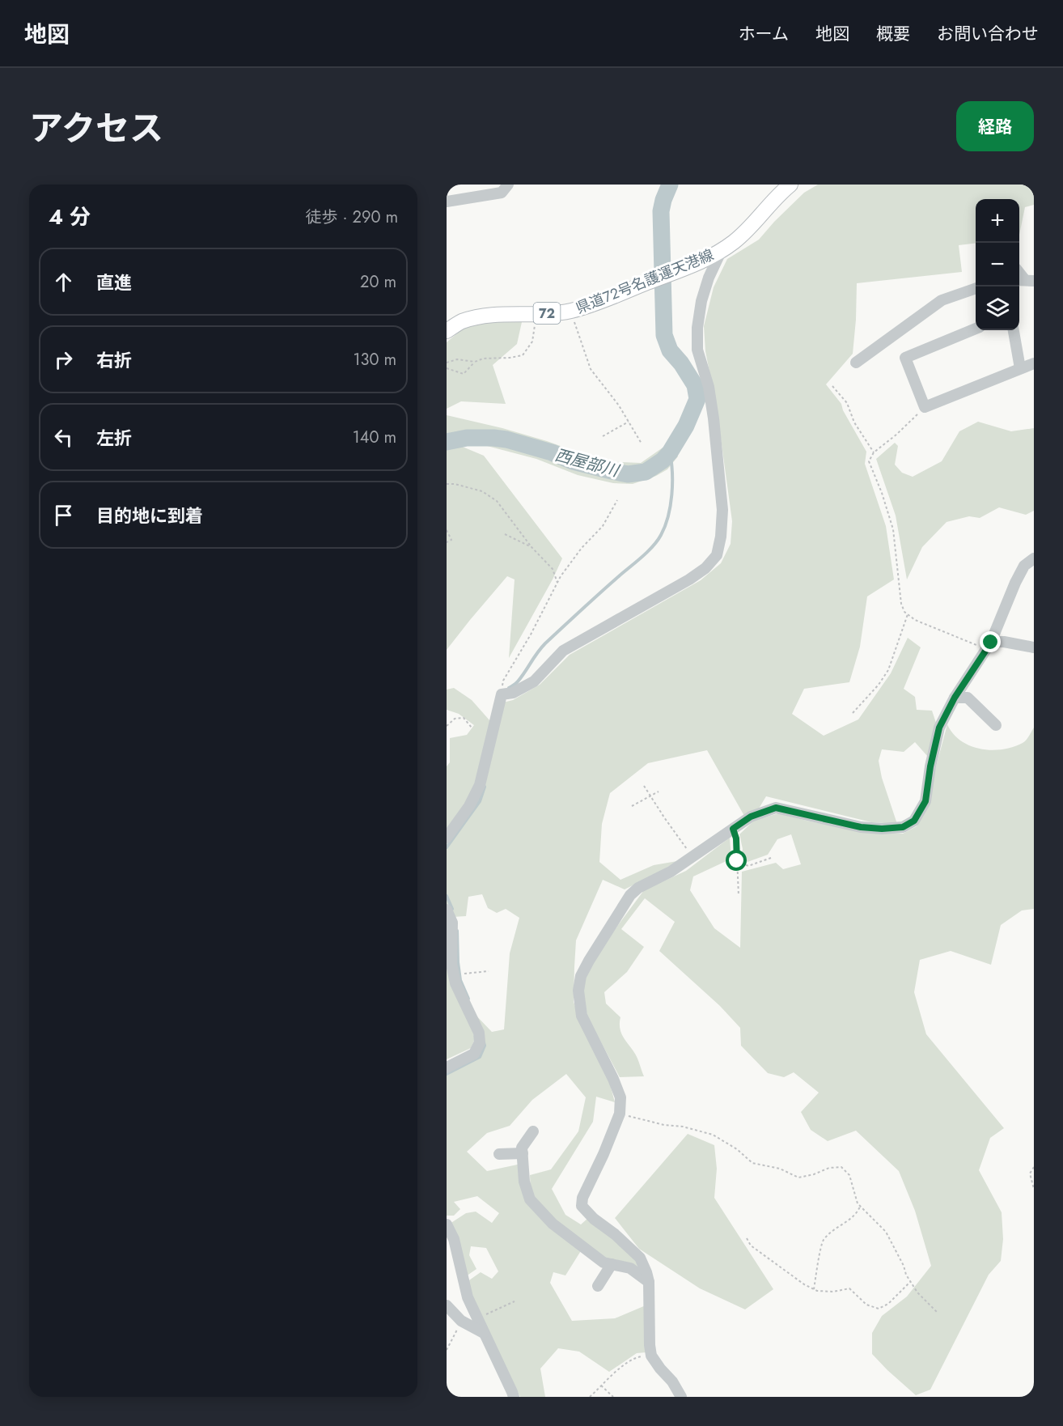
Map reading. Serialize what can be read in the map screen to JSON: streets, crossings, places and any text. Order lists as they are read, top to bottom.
{
  "streets": {
    "main road": ["県道72号名護運天港線", "72"]
  },
  "water": ["西屋部川"],
  "page": {
    "header": "地図",
    "nav": [
      "ホーム",
      "地図",
      "概要",
      "お問い合わせ"
    ],
    "title": "アクセス",
    "buttons": "経路",
    "heading": ["4 分", "徒歩 · 290 m"],
    "map_buttons": ["+", "−"],
    "list": [
      ["直進", "20 m"],
      ["右折", "130 m"],
      ["左折", "140 m"],
      "目的地に到着"
    ]
  }
}
